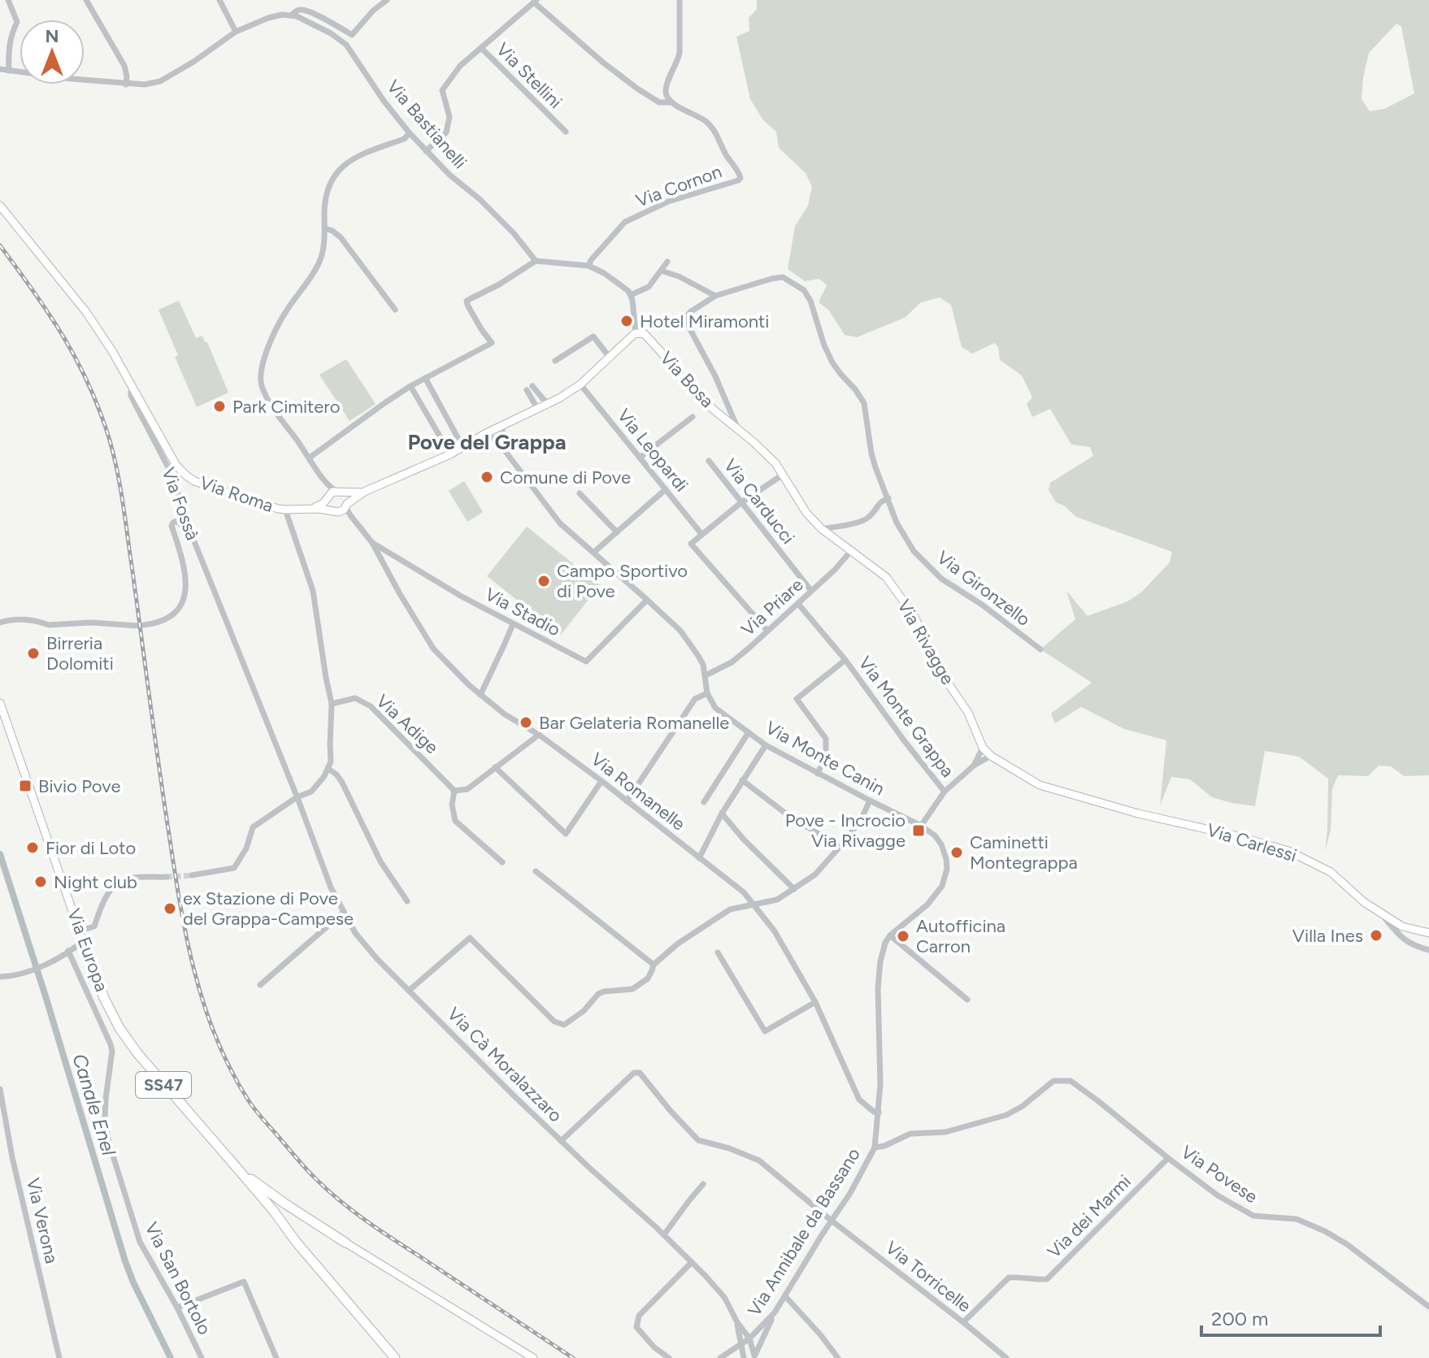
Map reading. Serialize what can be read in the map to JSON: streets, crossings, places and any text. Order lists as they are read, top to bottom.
{
  "streets": {
    "highway": ["Via Europa", "SS47"],
    "main road": [
      "Via Bosa",
      "Via Roma",
      "Via Fossà",
      "Via Rivagge",
      "Via Carlessi"
    ],
    "street": [
      "Via Stellini",
      "Via Bastianelli",
      "Via Cornon",
      "Via Leopardi",
      "Via Carducci",
      "Via Gironzello",
      "Via Priare",
      "Via Stadio",
      "Via Monte Grappa",
      "Via Adige",
      "Via Monte Canin",
      "Via Romanelle",
      "Via Cà Moralazzaro",
      "Via Povese",
      "Via dei Marmi",
      "Via Verona",
      "Via Annibale da Bassano",
      "Via Torricelle",
      "Via San Bortolo"
    ]
  },
  "crossings": [
    ["Via Stellini", "Via Bastianelli"],
    ["Via Bosa", "Via Gironzello"],
    ["Via Bosa", "Via Rivagge"],
    ["Via Roma", "Via Fossà"],
    ["Via Roma", "Via Romanelle"],
    ["Via Carducci", "Via Priare"],
    ["Via Fossà", "Via Cà Moralazzaro"],
    ["Via Priare", "Via Rivagge"],
    ["Via Priare", "Via Monte Grappa"],
    ["Via Stadio", "Via Romanelle"],
    ["Via Rivagge", "Via Carlessi"],
    ["Via Monte Grappa", "Via Monte Canin"],
    ["Via Romanelle", "Via Annibale da Bassano"],
    ["Via Europa", "SS47"],
    ["Via Cà Moralazzaro", "Via Annibale da Bassano"],
    ["Via Cà Moralazzaro", "Via Torricelle"],
    ["Via Povese", "Via dei Marmi"],
    ["Via Povese", "Via Annibale da Bassano"],
    ["Via dei Marmi", "Via Torricelle"],
    ["Via Annibale da Bassano", "Via Torricelle"]
  ],
  "districts": ["Pove del Grappa"],
  "water": ["Canale Enel"],
  "places": {
    "other": [
      "Hotel Miramonti",
      "Park Cimitero",
      "Comune di Pove",
      "Campo Sportivo di Pove",
      "Birreria Dolomiti",
      "Bar Gelateria Romanelle",
      "Fior di Loto",
      "Caminetti Montegrappa",
      "Night club",
      "ex Stazione di Pove del Grappa-Campese",
      "Villa Ines",
      "Autofficina Carron"
    ],
    "transit": ["Bivio Pove", "Pove - Incrocio Via Rivagge"]
  },
  "scale_bar": "200 m",
  "north": "top"
}
